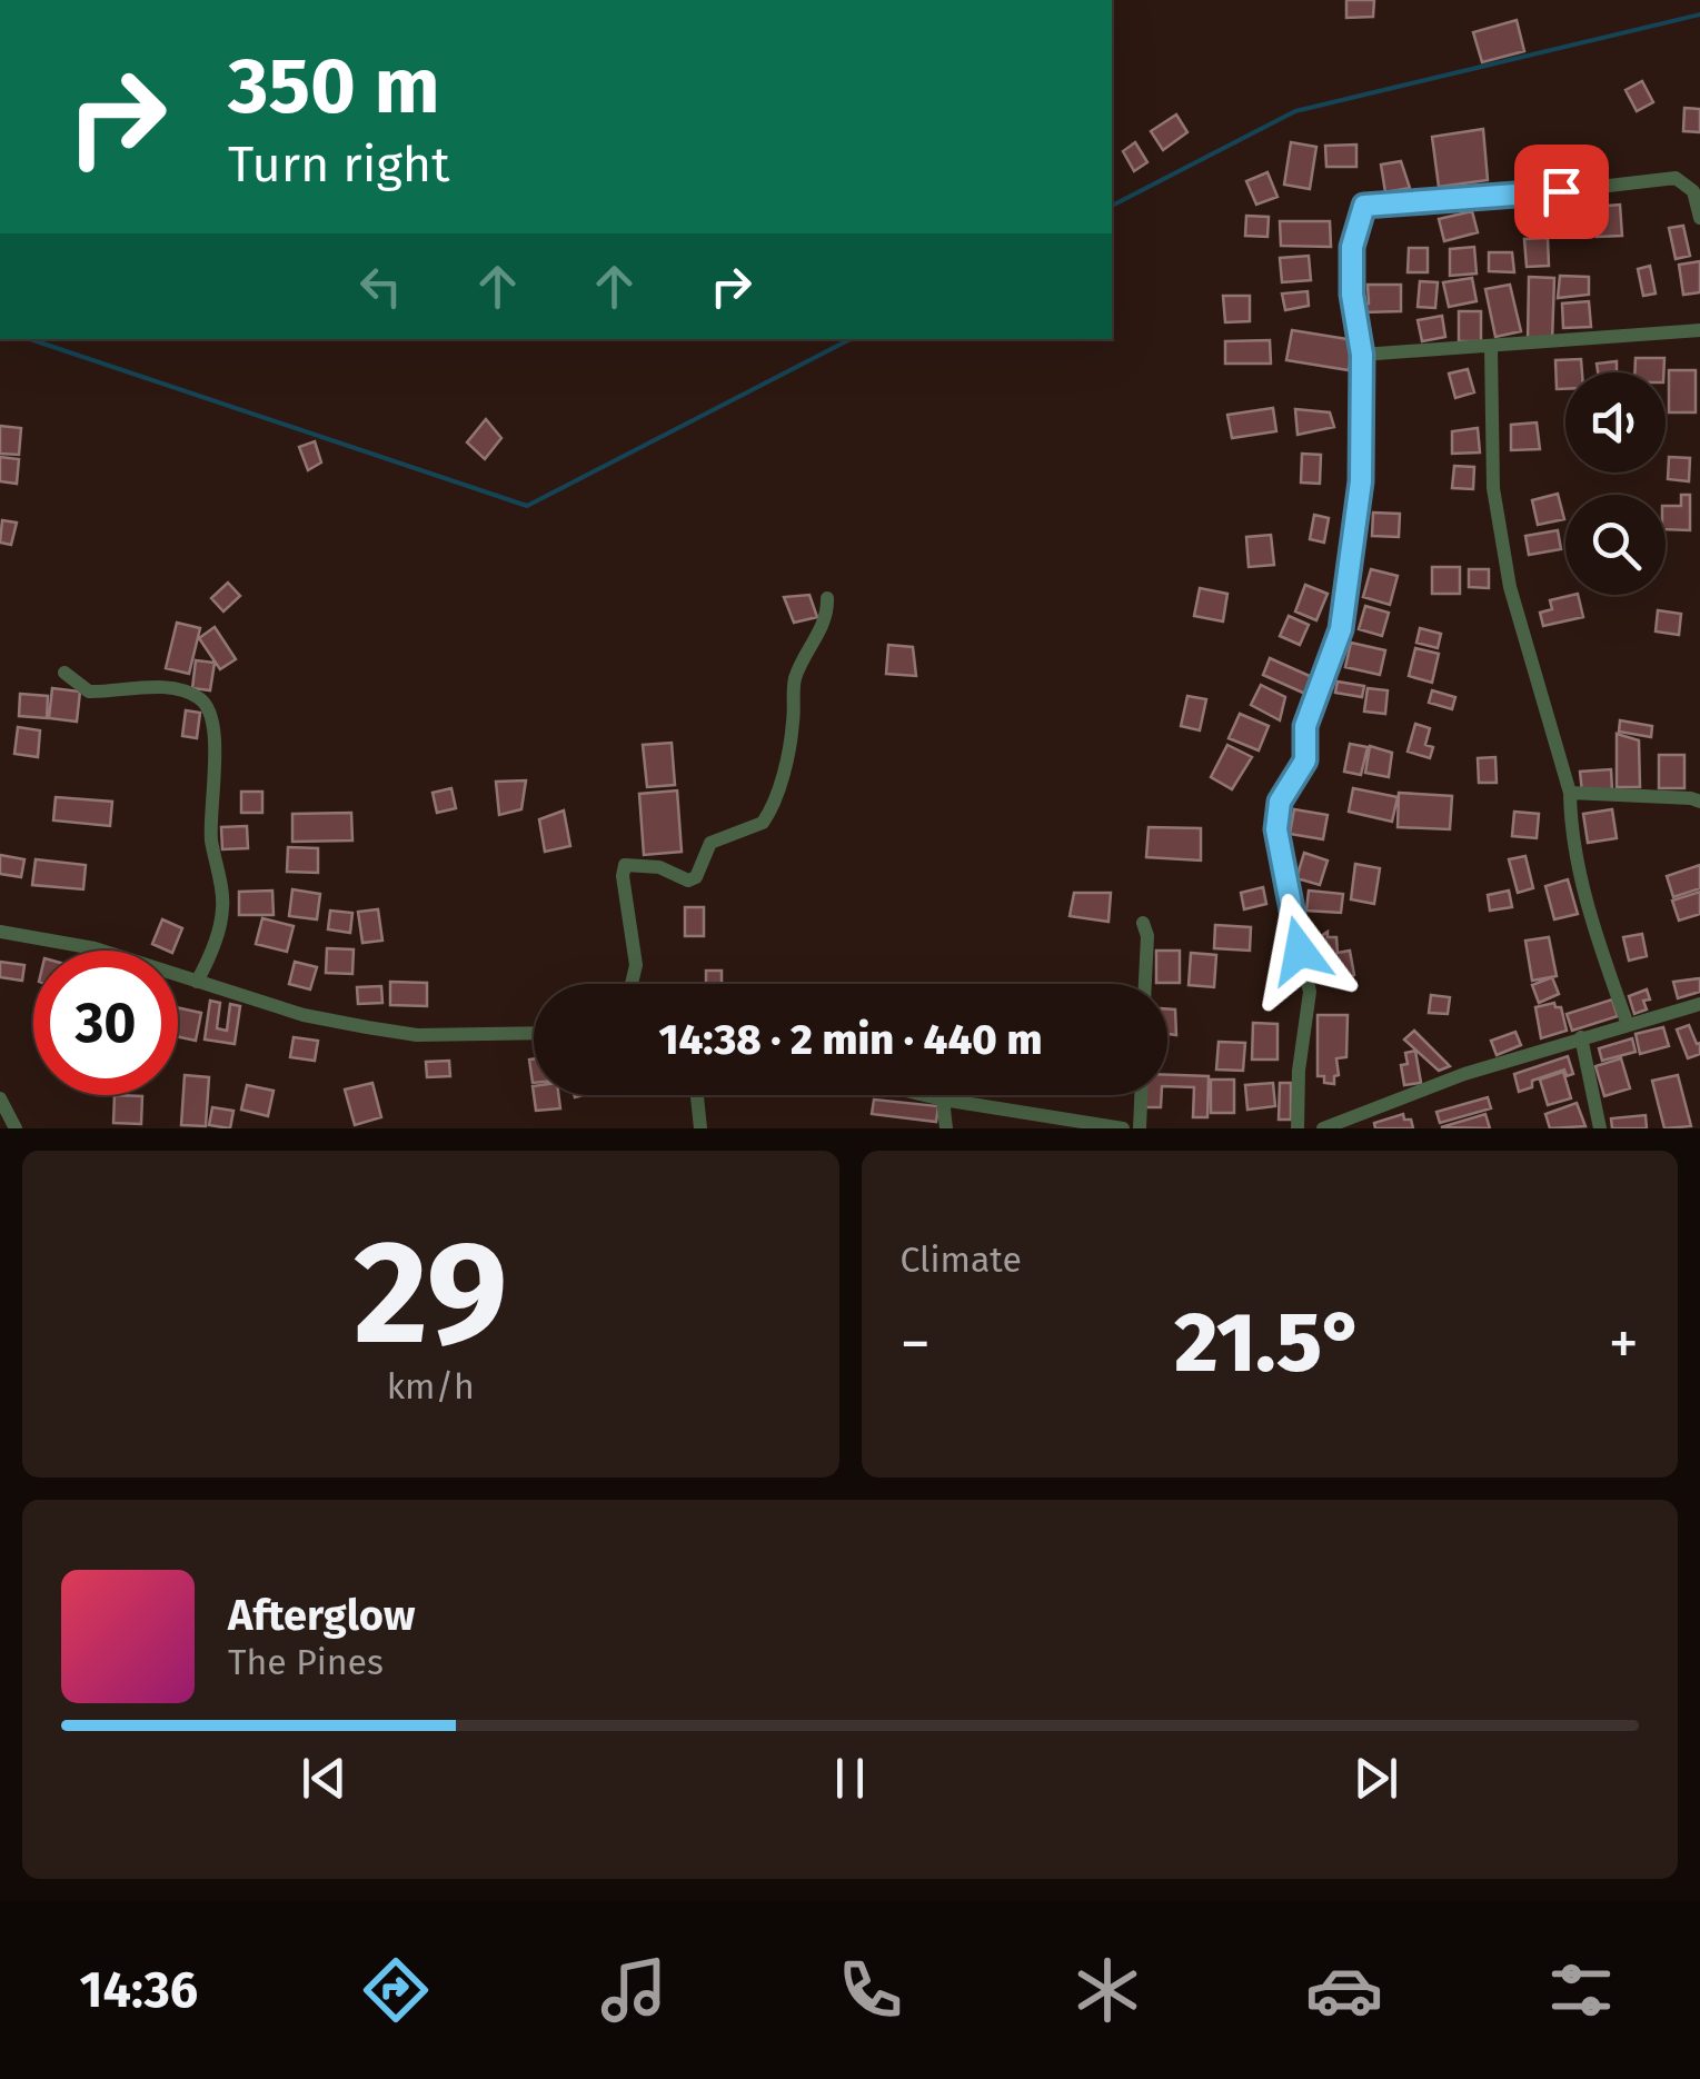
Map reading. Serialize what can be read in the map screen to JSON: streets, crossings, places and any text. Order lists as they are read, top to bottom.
{
  "page": {
    "turn": ["350 m", "Turn right"],
    "limit": "30",
    "trip": "14:38 · 2 min · 440 m",
    "tile": [
      ["29", "km/h"],
      "Climate"
    ],
    "heat": ["−", "21.5°", "+"],
    "song": ["Afterglow", "The Pines"],
    "tabs": "14:36"
  }
}
